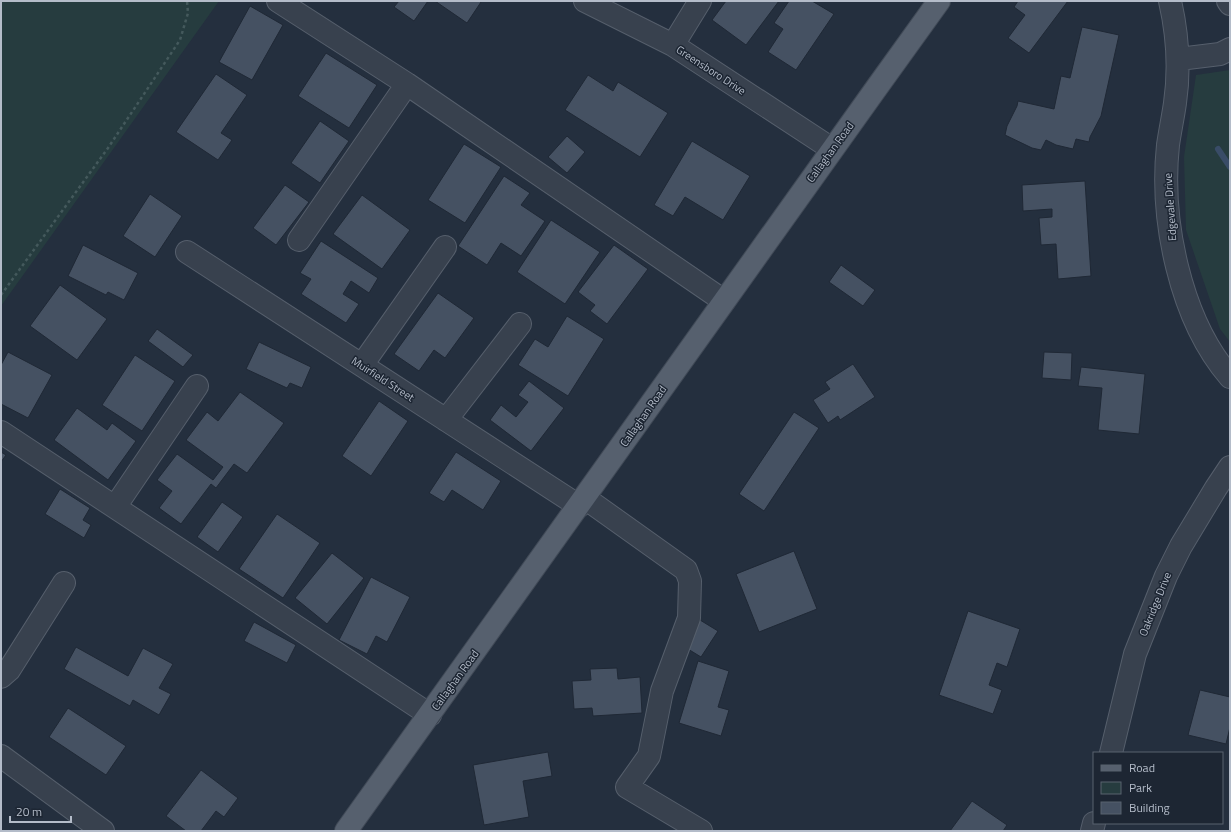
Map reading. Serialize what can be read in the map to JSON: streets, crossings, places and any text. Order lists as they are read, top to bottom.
{
  "streets": {
    "main road": ["Callaghan Road"],
    "street": [
      "Greensboro Drive",
      "Edgevale Drive",
      "Muirfield Street",
      "Oakridge Drive"
    ]
  },
  "crossings": [
    ["Greensboro Drive", "Callaghan Road"],
    ["Callaghan Road", "Muirfield Street"]
  ],
  "legend": ["Road", "Park", "Building"],
  "scale_bar": "20 m"
}
